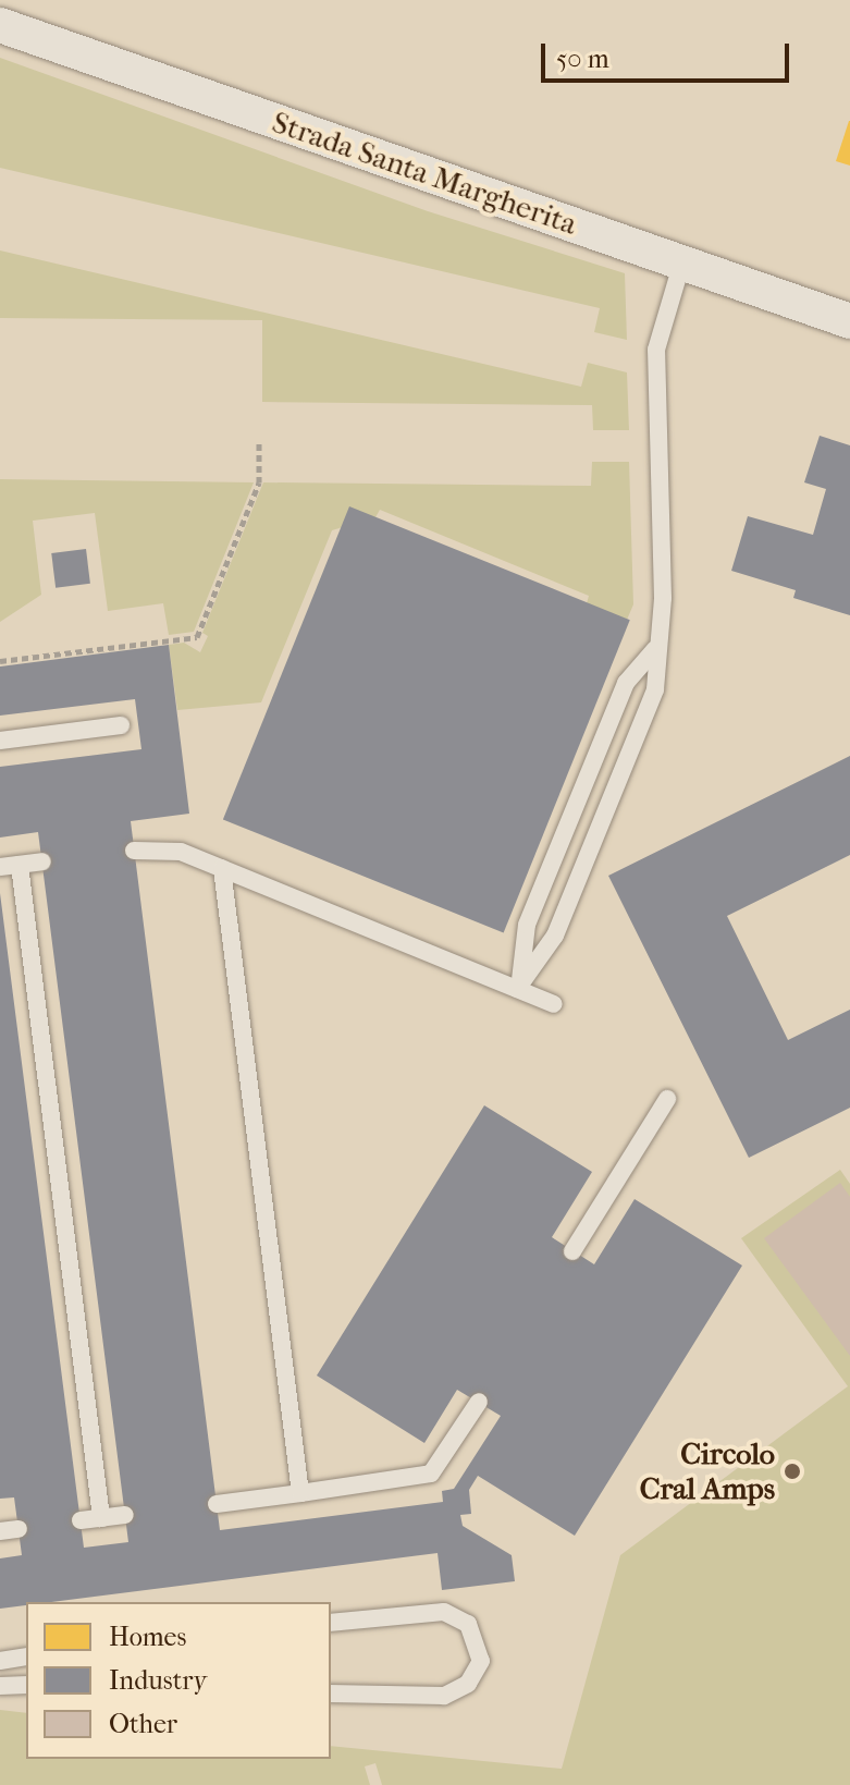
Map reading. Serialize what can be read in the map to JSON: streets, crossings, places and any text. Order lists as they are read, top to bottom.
{
  "streets": {
    "street": ["Strada Santa Margherita"]
  },
  "places": ["Circolo Cral Amps"],
  "legend": ["Homes", "Industry", "Other"],
  "scale_bar": "50 m"
}
